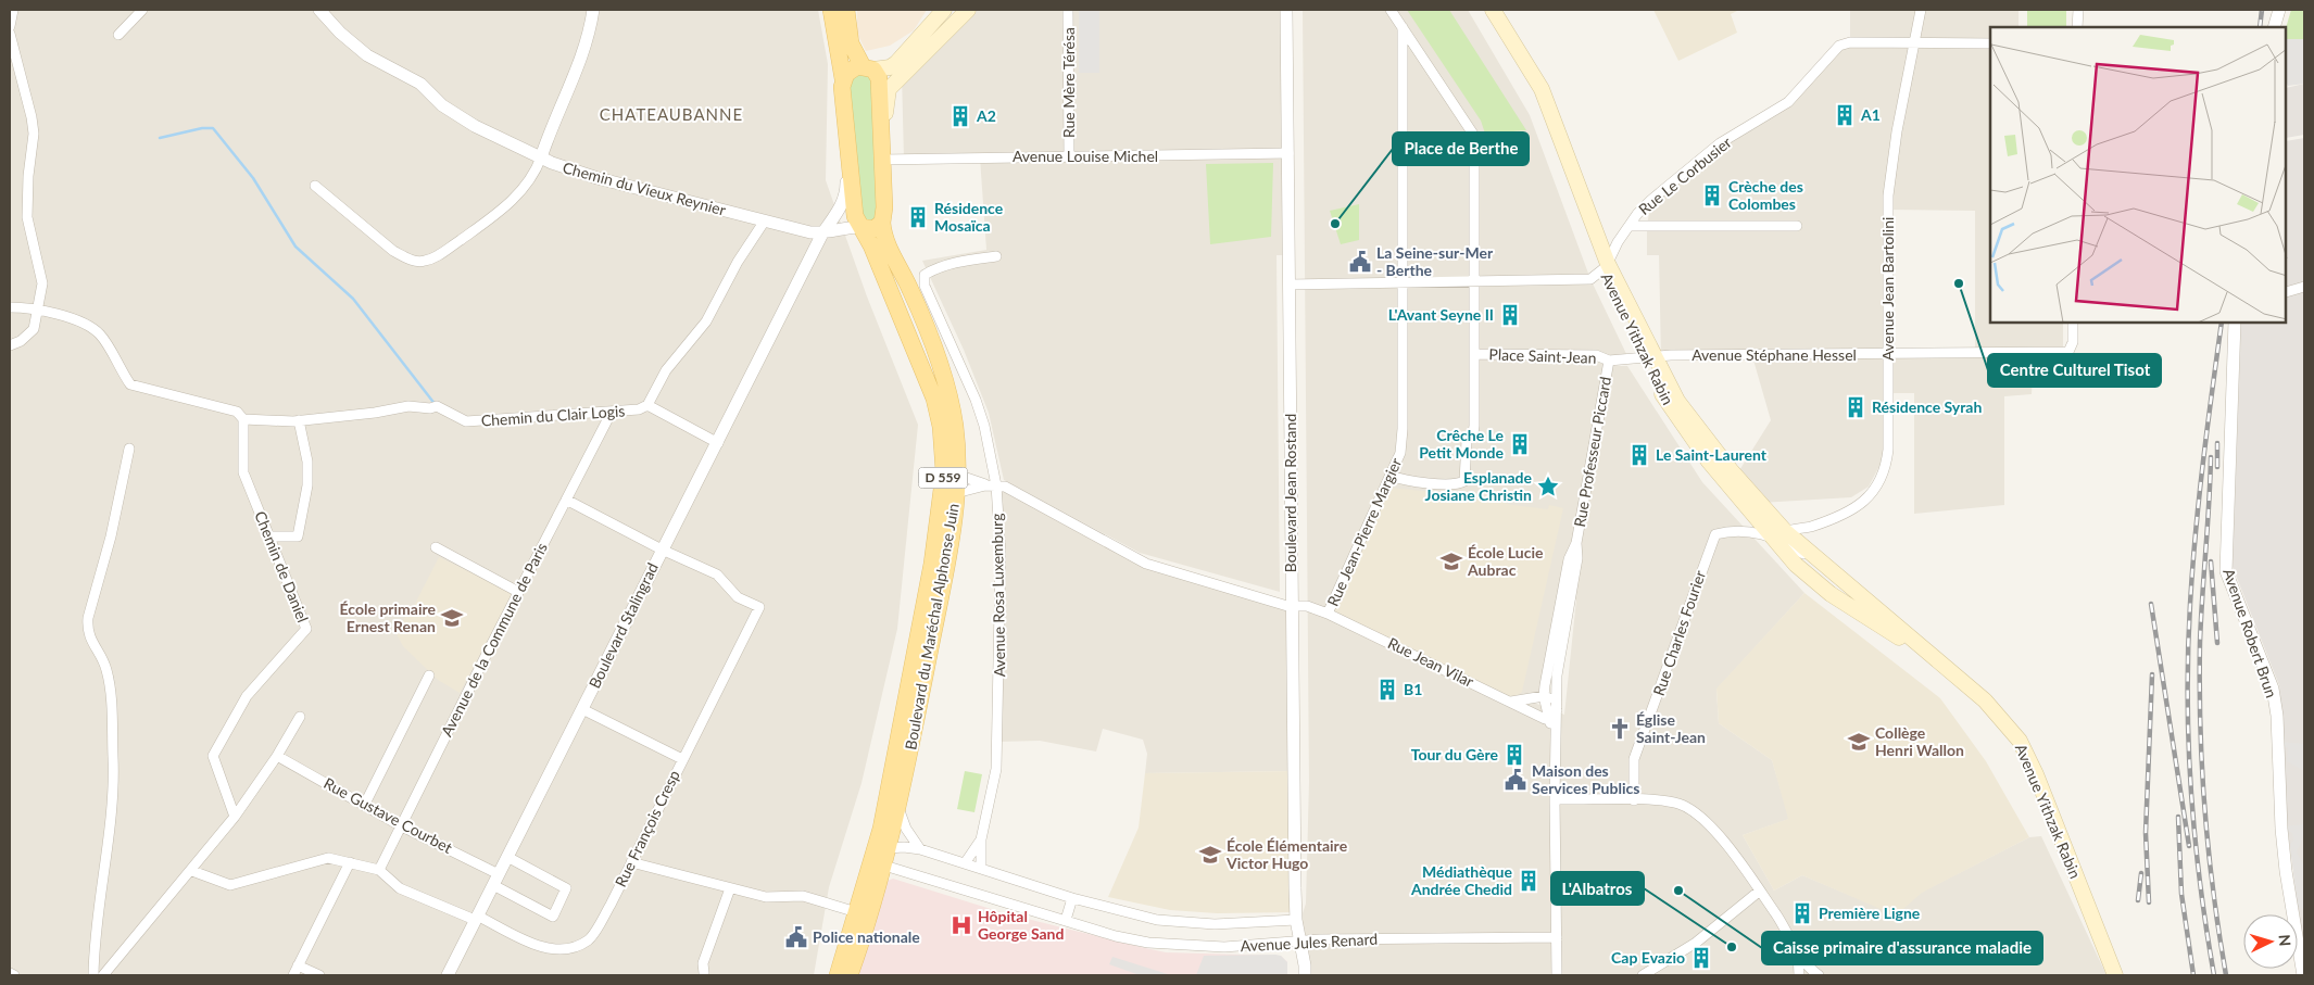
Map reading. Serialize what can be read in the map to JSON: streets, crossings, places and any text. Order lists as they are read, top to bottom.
{
  "streets": {
    "main road": ["Avenue Yithzak Rabin", "D 559", "Boulevard du Maréchal Alphonse Juin"],
    "street": [
      "Rue Mère Térésa",
      "Avenue Louise Michel",
      "Rue Le Corbusier",
      "Chemin du Vieux Reynier",
      "Avenue Jean Bartolini",
      "Avenue Stéphane Hessel",
      "Place Saint-Jean",
      "Chemin du Clair Logis",
      "Rue Professeur Piccard",
      "Boulevard Jean Rostand",
      "Rue Jean-Pierre Margier",
      "Chemin de Daniel",
      "Avenue Rosa Luxemburg",
      "Boulevard Stalingrad",
      "Rue Charles Fourier",
      "Avenue Robert Brun",
      "Avenue de la Commune de Paris",
      "Rue Jean Vilar",
      "Rue Gustave Courbet",
      "Rue François Cresp",
      "Avenue Jules Renard"
    ]
  },
  "crossings": [
    ["Rue Mère Térésa", "Avenue Louise Michel"],
    ["Avenue Louise Michel", "Boulevard Jean Rostand"],
    ["Avenue Louise Michel", "Boulevard du Maréchal Alphonse Juin"],
    ["Rue Le Corbusier", "Avenue Jean Bartolini"],
    ["Rue Le Corbusier", "Avenue Yithzak Rabin"],
    ["Chemin du Vieux Reynier", "Boulevard Stalingrad"],
    ["Avenue Jean Bartolini", "Avenue Yithzak Rabin"],
    ["Avenue Jean Bartolini", "Avenue Stéphane Hessel"],
    ["Avenue Jean Bartolini", "Rue Charles Fourier"],
    ["Avenue Yithzak Rabin", "Avenue Stéphane Hessel"],
    ["Avenue Yithzak Rabin", "Place Saint-Jean"],
    ["Avenue Yithzak Rabin", "Rue Charles Fourier"],
    ["Avenue Stéphane Hessel", "Place Saint-Jean"],
    ["Place Saint-Jean", "Rue Professeur Piccard"],
    ["Chemin du Clair Logis", "Chemin de Daniel"],
    ["Chemin du Clair Logis", "Avenue de la Commune de Paris"],
    ["Boulevard Jean Rostand", "Rue Jean Vilar"],
    ["Boulevard Jean Rostand", "Avenue Jules Renard"],
    ["Rue Jean-Pierre Margier", "Rue Jean Vilar"],
    ["Avenue Rosa Luxemburg", "Rue Jean Vilar"],
    ["Avenue Rosa Luxemburg", "Avenue Jules Renard"],
    ["Boulevard Stalingrad", "Boulevard du Maréchal Alphonse Juin"],
    ["Boulevard Stalingrad", "Rue Gustave Courbet"],
    ["Boulevard Stalingrad", "Rue François Cresp"],
    ["Boulevard du Maréchal Alphonse Juin", "Rue Jean Vilar"],
    ["Boulevard du Maréchal Alphonse Juin", "Avenue Jules Renard"],
    ["Avenue de la Commune de Paris", "Rue Gustave Courbet"],
    ["Avenue de la Commune de Paris", "Rue François Cresp"]
  ],
  "districts": ["CHATEAUBANNE"],
  "places": {
    "building": [
      "A1",
      "A2",
      "Crèche des Colombes",
      "Résidence Mosaïca",
      "L'Avant Seyne II",
      "Résidence Syrah",
      "Crêche Le Petit Monde",
      "Le Saint-Laurent",
      "B1",
      "Tour du Gère",
      "Médiathèque Andrée Chedid",
      "Première Ligne",
      "Cap Evazio"
    ],
    "other": [
      "Place de Berthe",
      "Centre Culturel Tisot",
      "Caisse primaire d'assurance maladie",
      "L'Albatros"
    ],
    "public building": ["La Seine-sur-Mer - Berthe", "Maison des Services Publics", "Police nationale"],
    "place": ["Esplanade Josiane Christin"],
    "school or university": [
      "École Lucie Aubrac",
      "École primaire Ernest Renan",
      "Collège Henri Wallon",
      "École Élémentaire Victor Hugo"
    ],
    "church": ["Église Saint-Jean"],
    "hospital": ["Hôpital George Sand"]
  },
  "north": "right"
}
